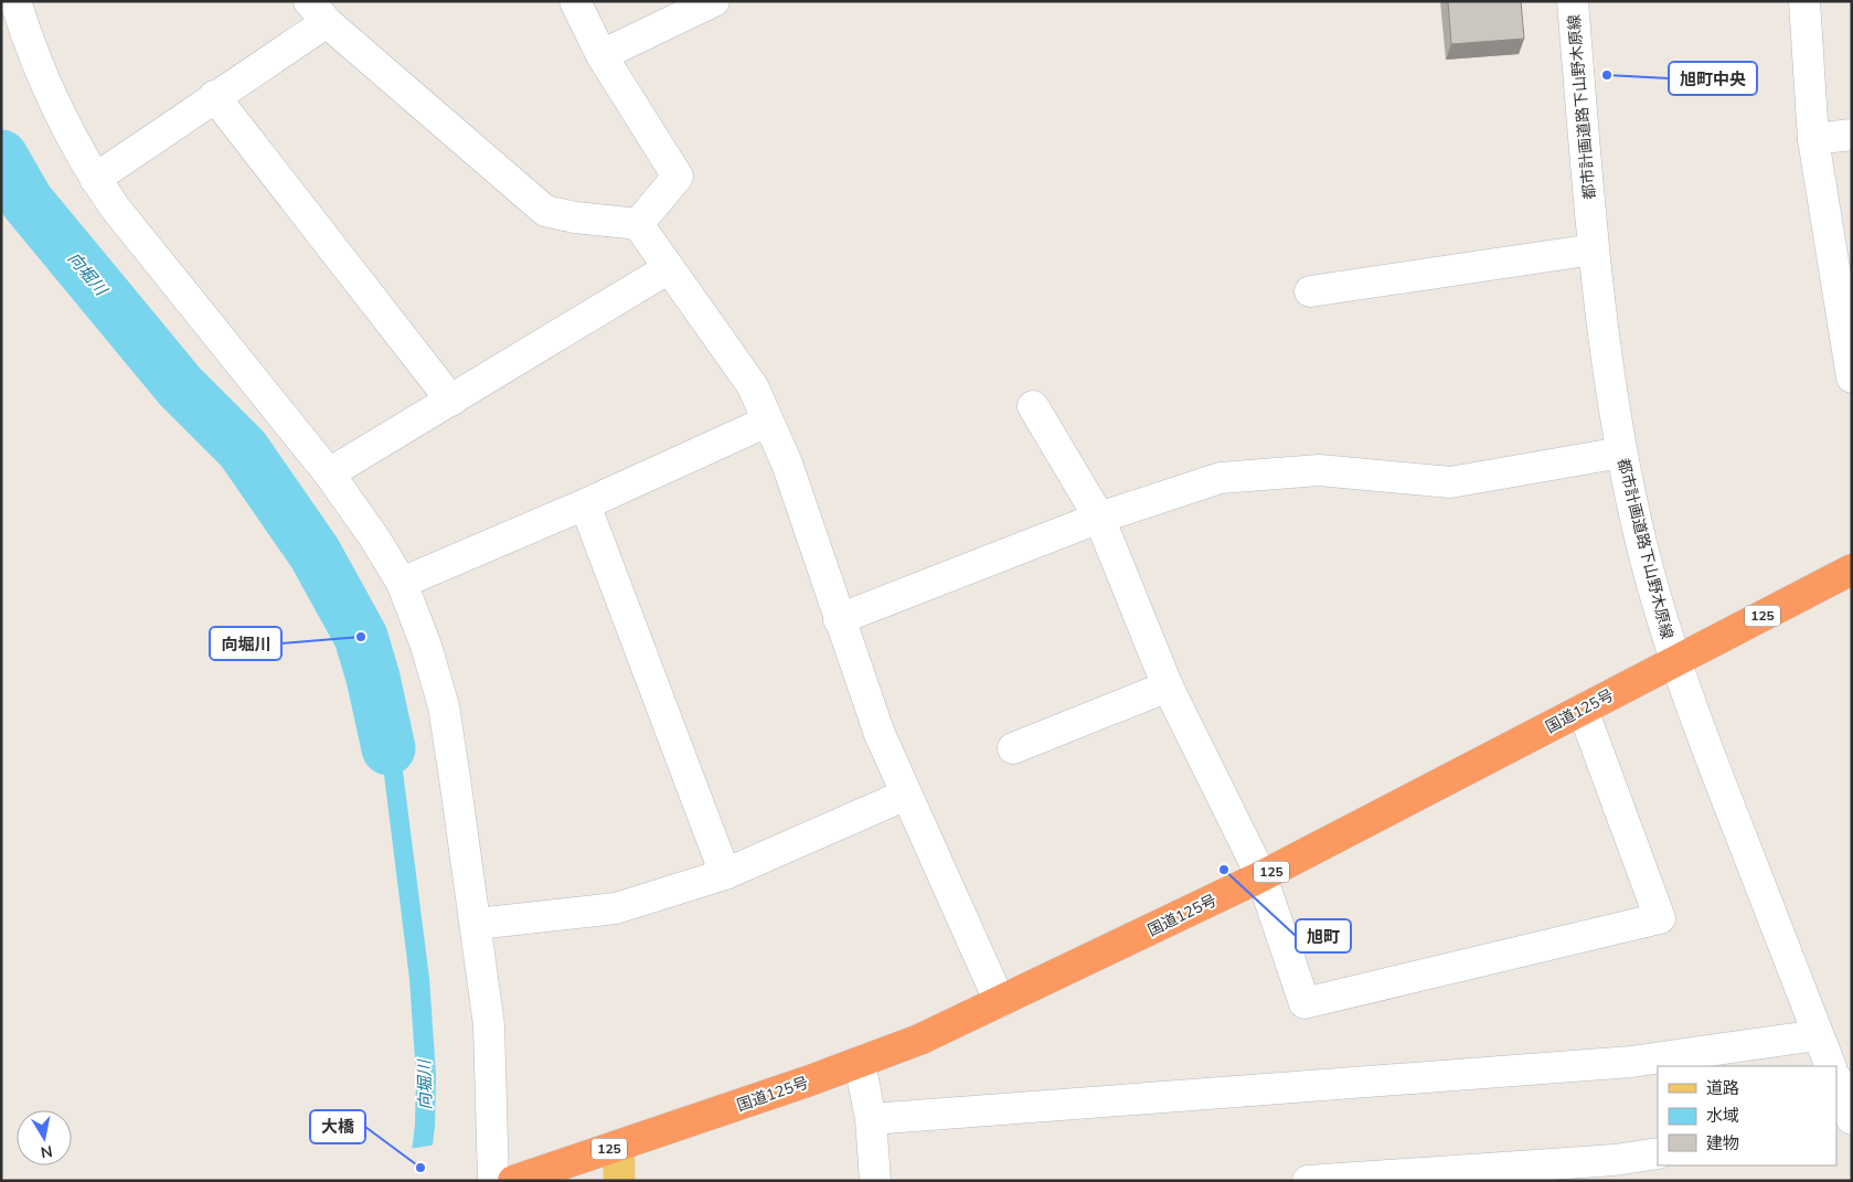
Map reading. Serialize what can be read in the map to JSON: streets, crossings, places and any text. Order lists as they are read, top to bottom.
{
  "streets": {
    "highway": ["125", "国道125号"],
    "street": ["都市計画道路下山野木原線"]
  },
  "crossings": [
    ["都市計画道路下山野木原線", "国道125号"]
  ],
  "water": ["向堀川"],
  "places": [
    "旭町中央",
    "向堀川",
    "旭町",
    "大橋"
  ],
  "legend": ["道路", "水域", "建物"],
  "north": "bottom"
}
